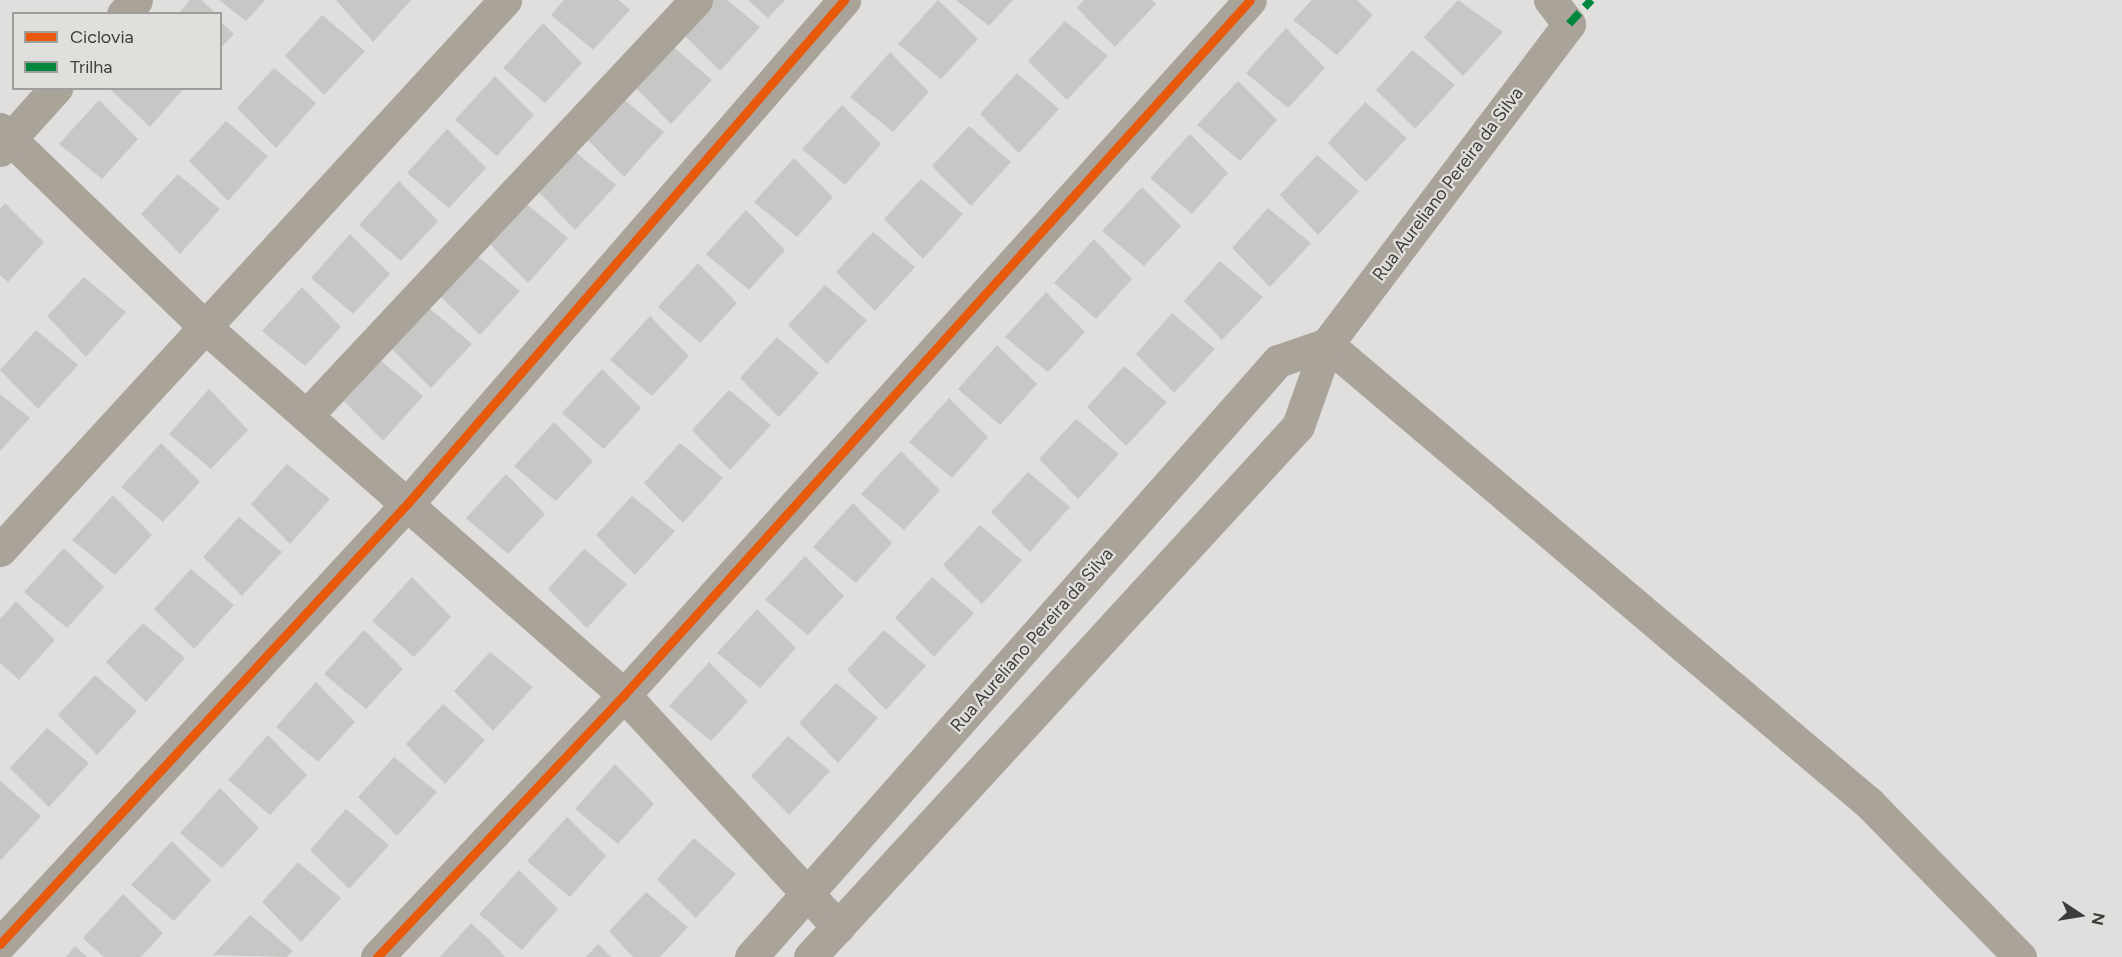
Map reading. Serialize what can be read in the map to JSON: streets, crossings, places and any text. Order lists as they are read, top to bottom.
{
  "streets": {
    "street": ["Rua Aureliano Pereira da Silva"]
  },
  "legend": ["Ciclovia", "Trilha"],
  "north": "right"
}
